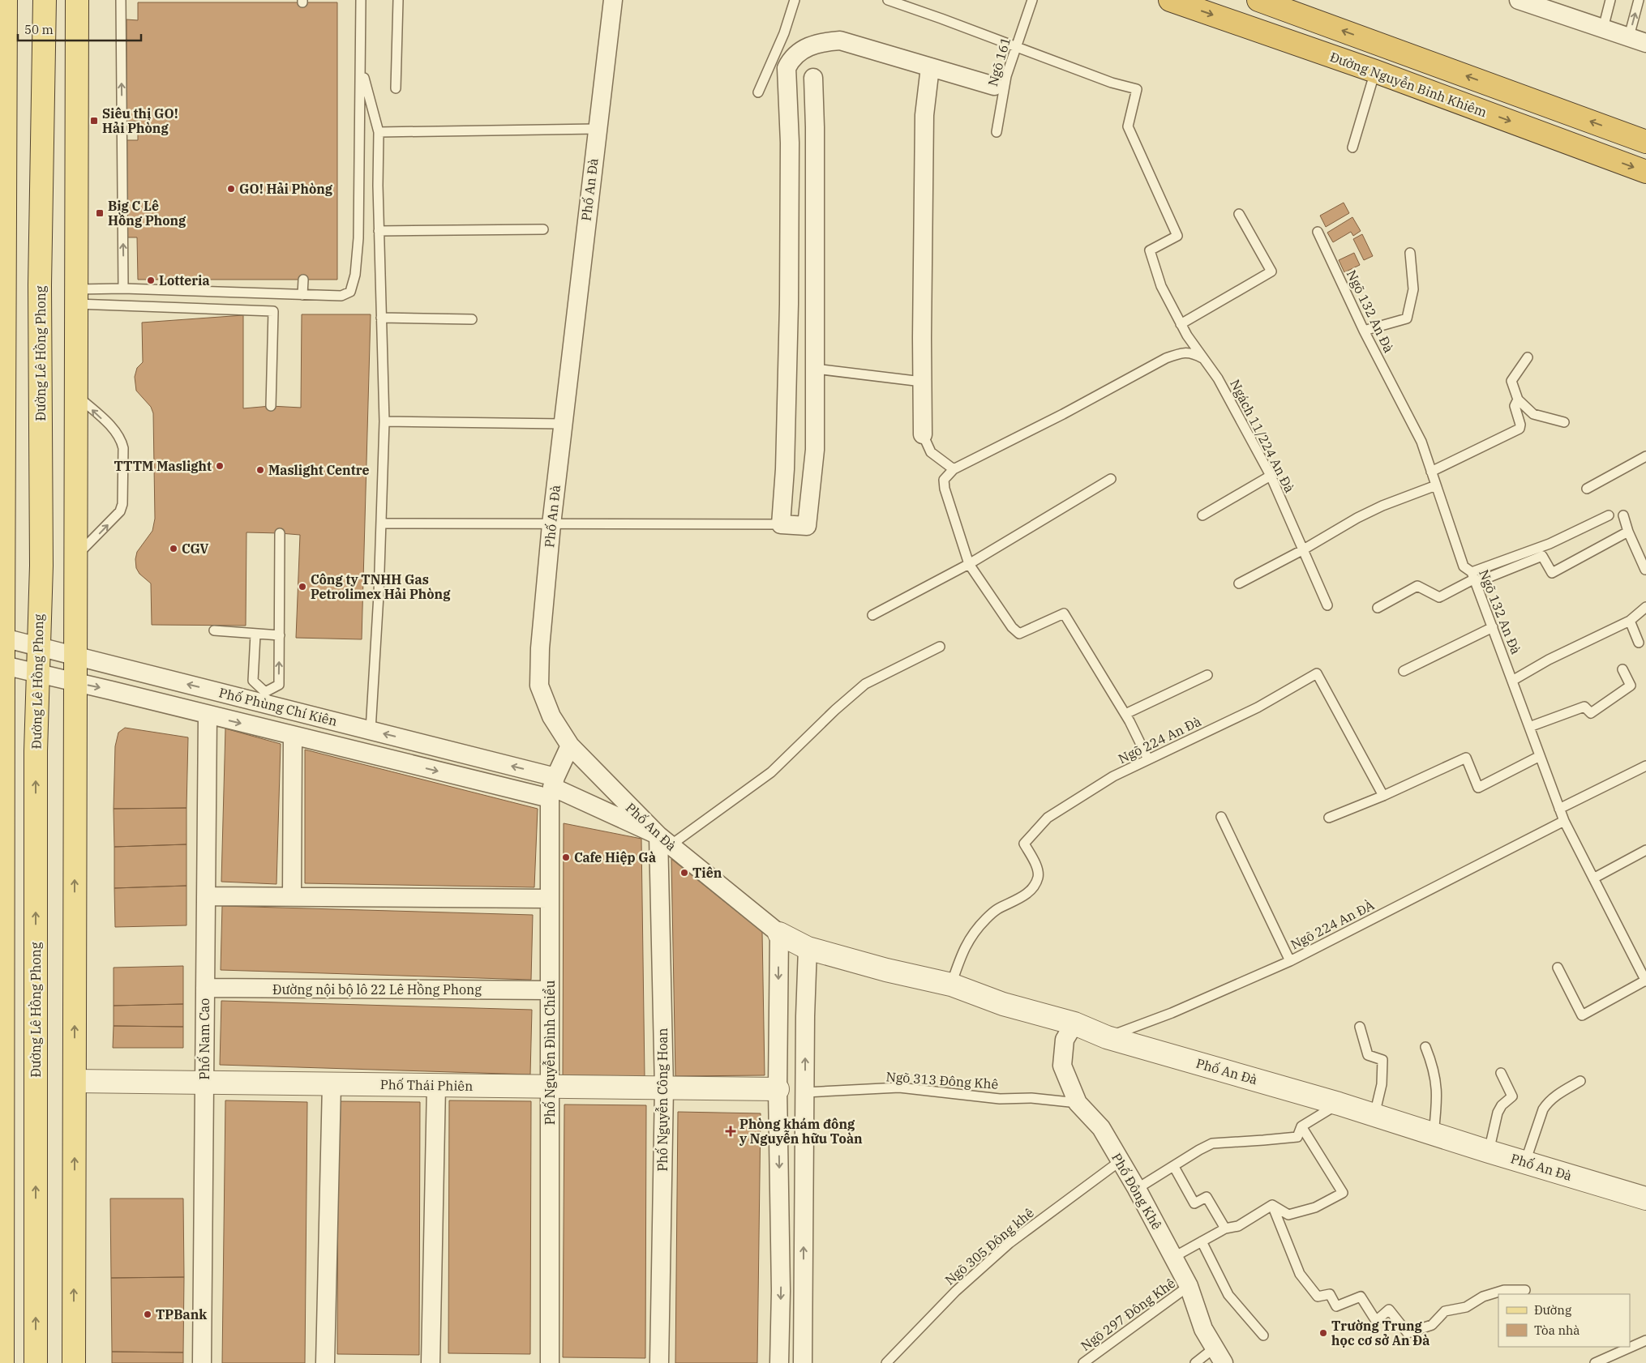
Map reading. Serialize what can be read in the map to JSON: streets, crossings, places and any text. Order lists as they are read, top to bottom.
{
  "streets": {
    "highway": ["Đường Nguyễn Bỉnh Khiêm"],
    "main road": ["Đường Lê Hồng Phong"],
    "street": [
      "Phố An Đà",
      "Phố Phùng Chí Kiên",
      "Đường nội bộ lô 22 Lê Hồng Phong",
      "Phố Nam Cao",
      "Phố Nguyễn Đình Chiểu",
      "Phố Thái Phiên",
      "Phố Nguyễn Công Hoan",
      "Phố Đông Khê"
    ],
    "lane": [
      "Ngõ 161",
      "Ngõ 132 An Đà",
      "Ngách 11/224 An Đà",
      "Ngõ 224 An Đà",
      "Ngõ 224 An ĐÀ",
      "Ngõ 313 Đông Khê",
      "Ngõ 305 Đông khê",
      "Ngõ 297 Đông Khê"
    ]
  },
  "crossings": [
    ["Ngõ 161", "Ngách 11/224 An Đà"],
    ["Phố An Đà", "Ngõ 224 An Đà"],
    ["Phố An Đà", "Ngõ 224 An ĐÀ"],
    ["Phố An Đà", "Phố Nguyễn Đình Chiểu"],
    ["Phố An Đà", "Phố Nguyễn Công Hoan"],
    ["Phố An Đà", "Phố Đông Khê"],
    ["Ngõ 132 An Đà", "Ngõ 224 An ĐÀ"],
    ["Đường Lê Hồng Phong", "Phố Phùng Chí Kiên"],
    ["Phố Phùng Chí Kiên", "Phố Nam Cao"],
    ["Phố Phùng Chí Kiên", "Phố Nguyễn Đình Chiểu"],
    ["Đường nội bộ lô 22 Lê Hồng Phong", "Phố Nam Cao"],
    ["Đường nội bộ lô 22 Lê Hồng Phong", "Phố Nguyễn Đình Chiểu"],
    ["Phố Nam Cao", "Phố Thái Phiên"],
    ["Phố Nguyễn Đình Chiểu", "Phố Thái Phiên"],
    ["Ngõ 313 Đông Khê", "Phố Đông Khê"],
    ["Phố Thái Phiên", "Phố Nguyễn Công Hoan"],
    ["Phố Đông Khê", "Ngõ 305 Đông khê"],
    ["Phố Đông Khê", "Ngõ 297 Đông Khê"]
  ],
  "places": {
    "transit": ["Siêu thị GO! Hải Phòng", "Big C Lê Hồng Phong"],
    "other": [
      "GO! Hải Phòng",
      "Lotteria",
      "TTTM Maslight",
      "Maslight Centre",
      "CGV",
      "Công ty TNHH Gas Petrolimex Hải Phòng",
      "Cafe Hiệp Gà",
      "Tiên",
      "TPBank",
      "Trường Trung học cơ sở An Đà"
    ],
    "health": ["Phòng khám đông y Nguyễn hữu Toàn"]
  },
  "legend": ["Đường", "Tòa nhà"],
  "scale_bar": "50 m"
}
